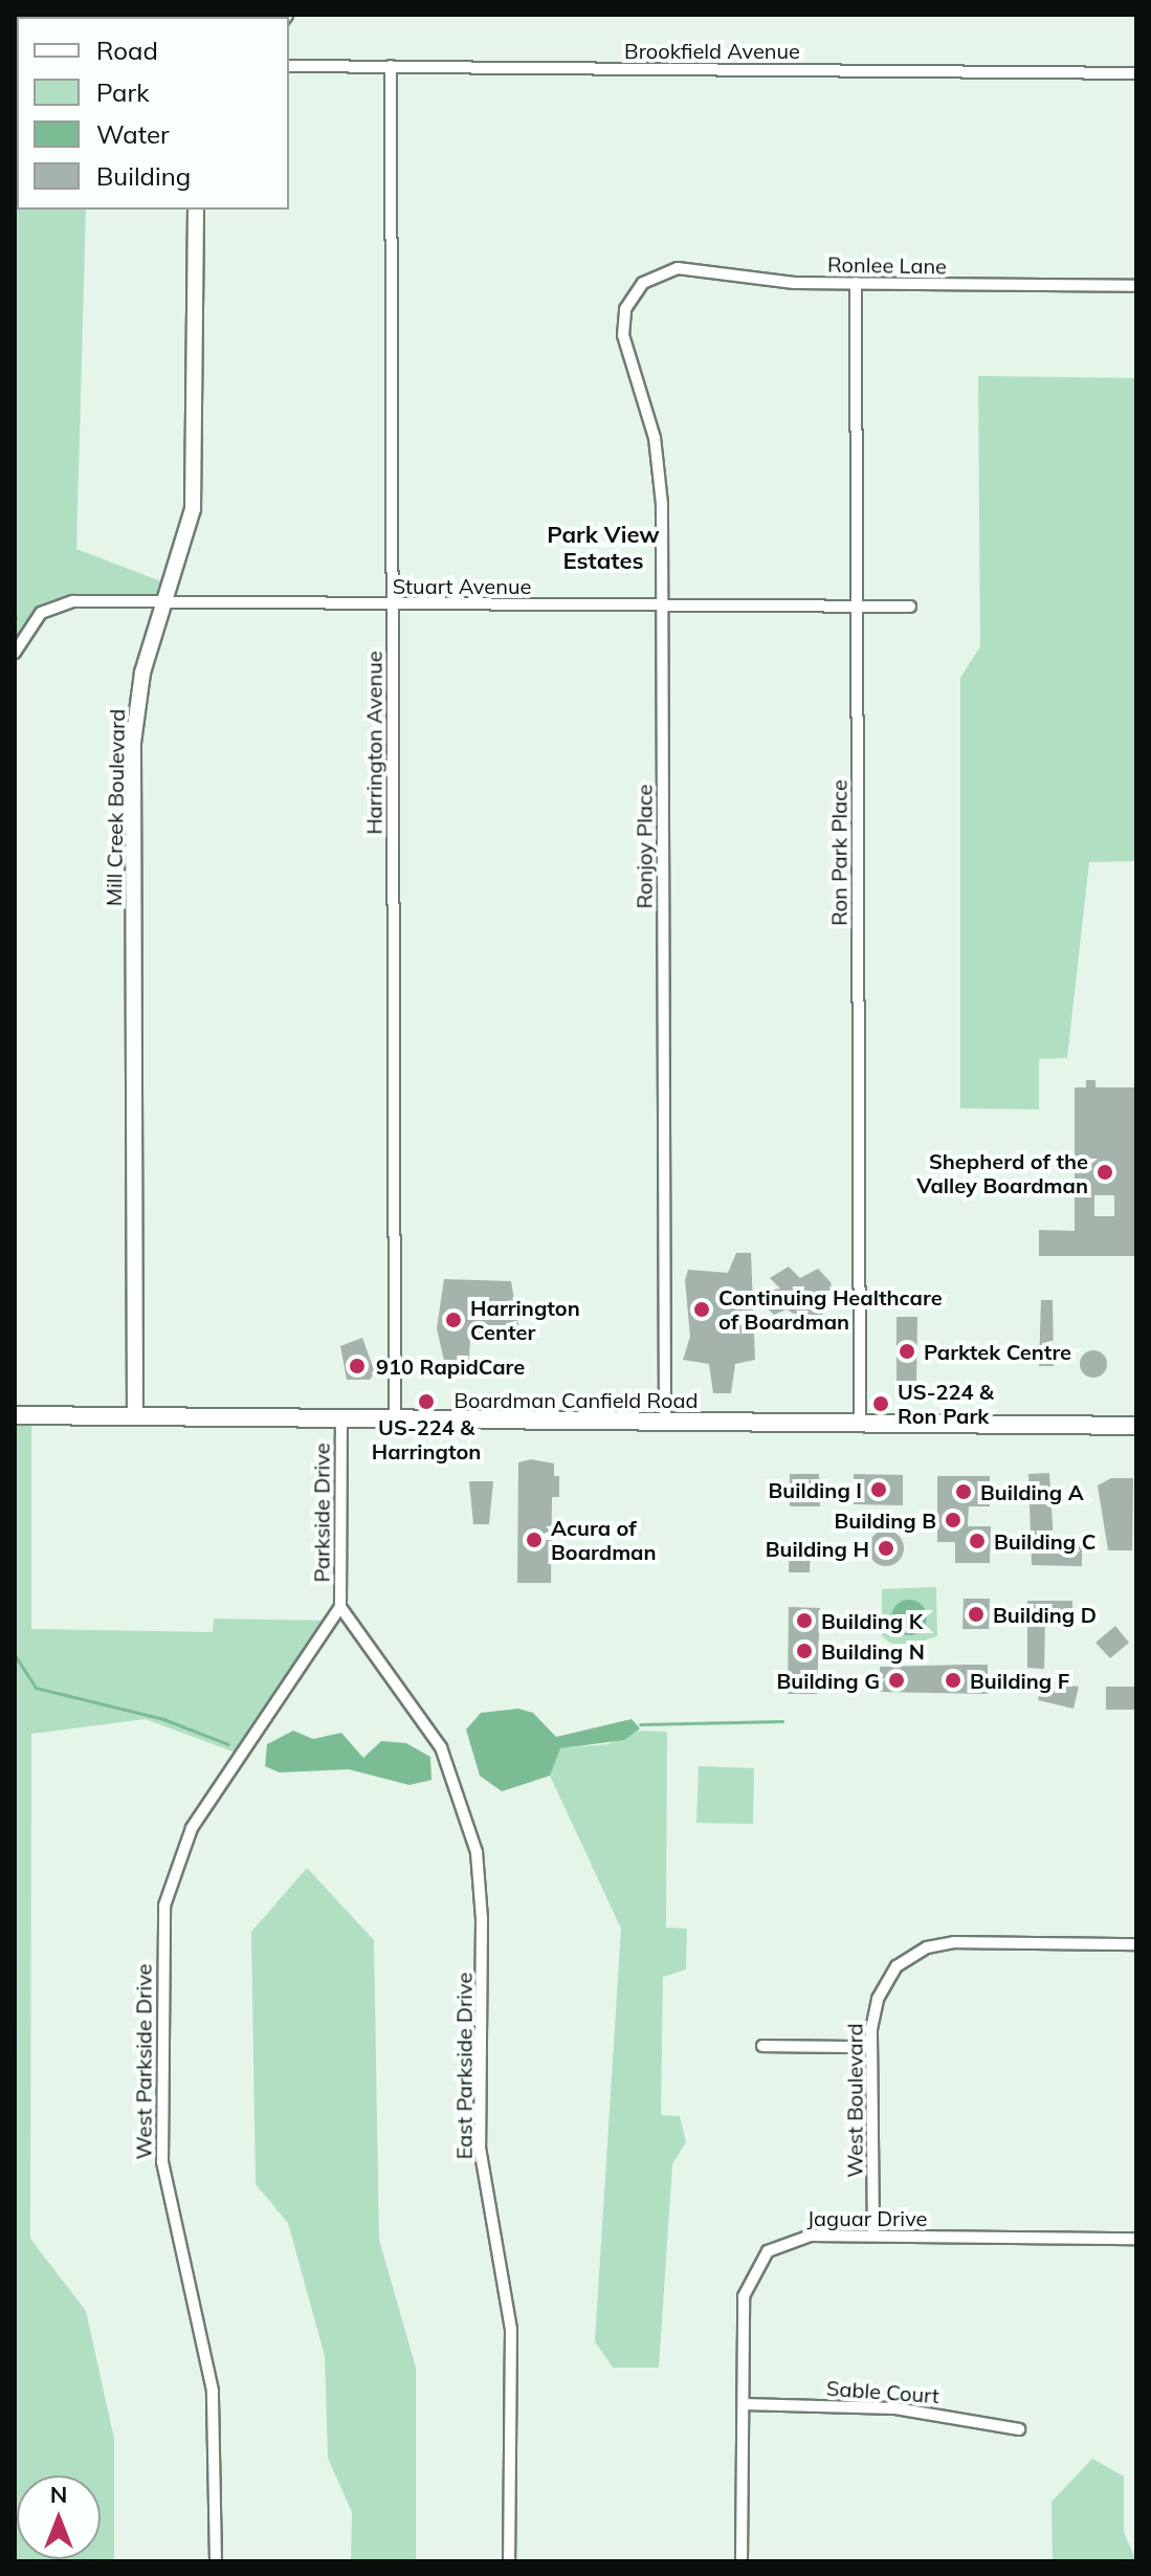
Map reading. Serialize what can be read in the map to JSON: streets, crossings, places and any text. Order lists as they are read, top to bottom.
{
  "streets": {
    "main road": ["Boardman Canfield Road"],
    "street": [
      "Brookfield Avenue",
      "Ronlee Lane",
      "Stuart Avenue",
      "Harrington Avenue",
      "Mill Creek Boulevard",
      "Ronjoy Place",
      "Ron Park Place",
      "Parkside Drive",
      "West Parkside Drive",
      "East Parkside Drive",
      "West Boulevard",
      "Jaguar Drive",
      "Sable Court"
    ]
  },
  "crossings": [
    ["Brookfield Avenue", "Harrington Avenue"],
    ["Ronlee Lane", "Ronjoy Place"],
    ["Ronlee Lane", "Ron Park Place"],
    ["Stuart Avenue", "Harrington Avenue"],
    ["Stuart Avenue", "Mill Creek Boulevard"],
    ["Stuart Avenue", "Ronjoy Place"],
    ["Stuart Avenue", "Ron Park Place"],
    ["Harrington Avenue", "Boardman Canfield Road"],
    ["Mill Creek Boulevard", "Boardman Canfield Road"],
    ["Ronjoy Place", "Boardman Canfield Road"],
    ["Ron Park Place", "Boardman Canfield Road"],
    ["Boardman Canfield Road", "Parkside Drive"],
    ["Parkside Drive", "West Parkside Drive"],
    ["Parkside Drive", "East Parkside Drive"],
    ["West Parkside Drive", "East Parkside Drive"],
    ["West Boulevard", "Jaguar Drive"],
    ["Jaguar Drive", "Sable Court"]
  ],
  "districts": ["Park View Estates"],
  "places": [
    "Shepherd of the Valley Boardman",
    "Continuing Healthcare of Boardman",
    "Harrington Center",
    "Parktek Centre",
    "910 RapidCare",
    "US-224 & Harrington",
    "US-224 & Ron Park",
    "Building I",
    "Building A",
    "Building B",
    "Acura of Boardman",
    "Building C",
    "Building H",
    "Building D",
    "Building K",
    "Building N",
    "Building G",
    "Building F"
  ],
  "legend": [
    "Road",
    "Park",
    "Water",
    "Building"
  ],
  "north": "top"
}
